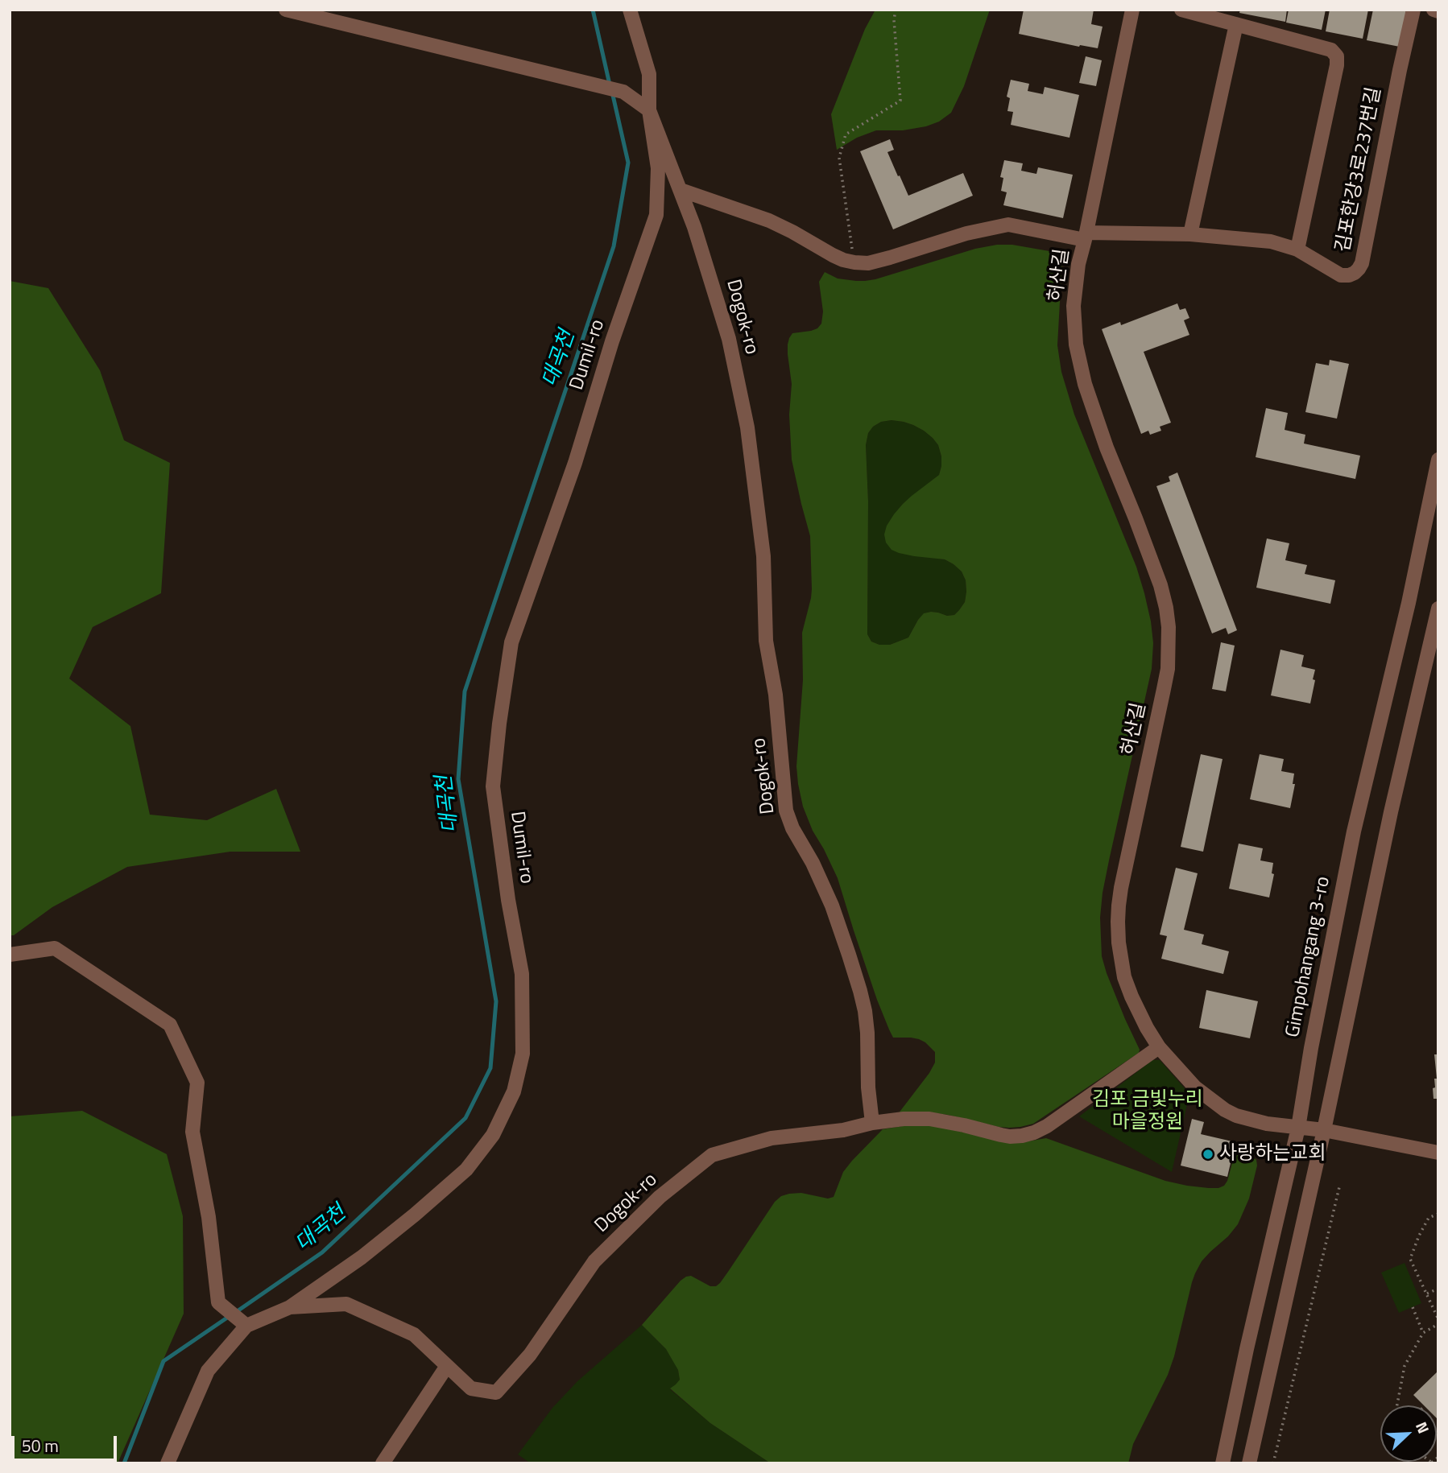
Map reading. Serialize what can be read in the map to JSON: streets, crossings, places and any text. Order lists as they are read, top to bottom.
{
  "streets": {
    "street": [
      "김포한강3로237번길",
      "허산길",
      "Dogok-ro",
      "Dumil-ro",
      "Gimpohangang 3-ro"
    ]
  },
  "crossings": [
    ["김포한강3로237번길", "허산길"],
    ["허산길", "Gimpohangang 3-ro"],
    ["Dogok-ro", "Dumil-ro"]
  ],
  "water": ["대곡천"],
  "parks": ["김포 금빛누리 마을정원"],
  "places": ["사랑하는교회"],
  "scale_bar": "50 m",
  "north": "top right"
}
